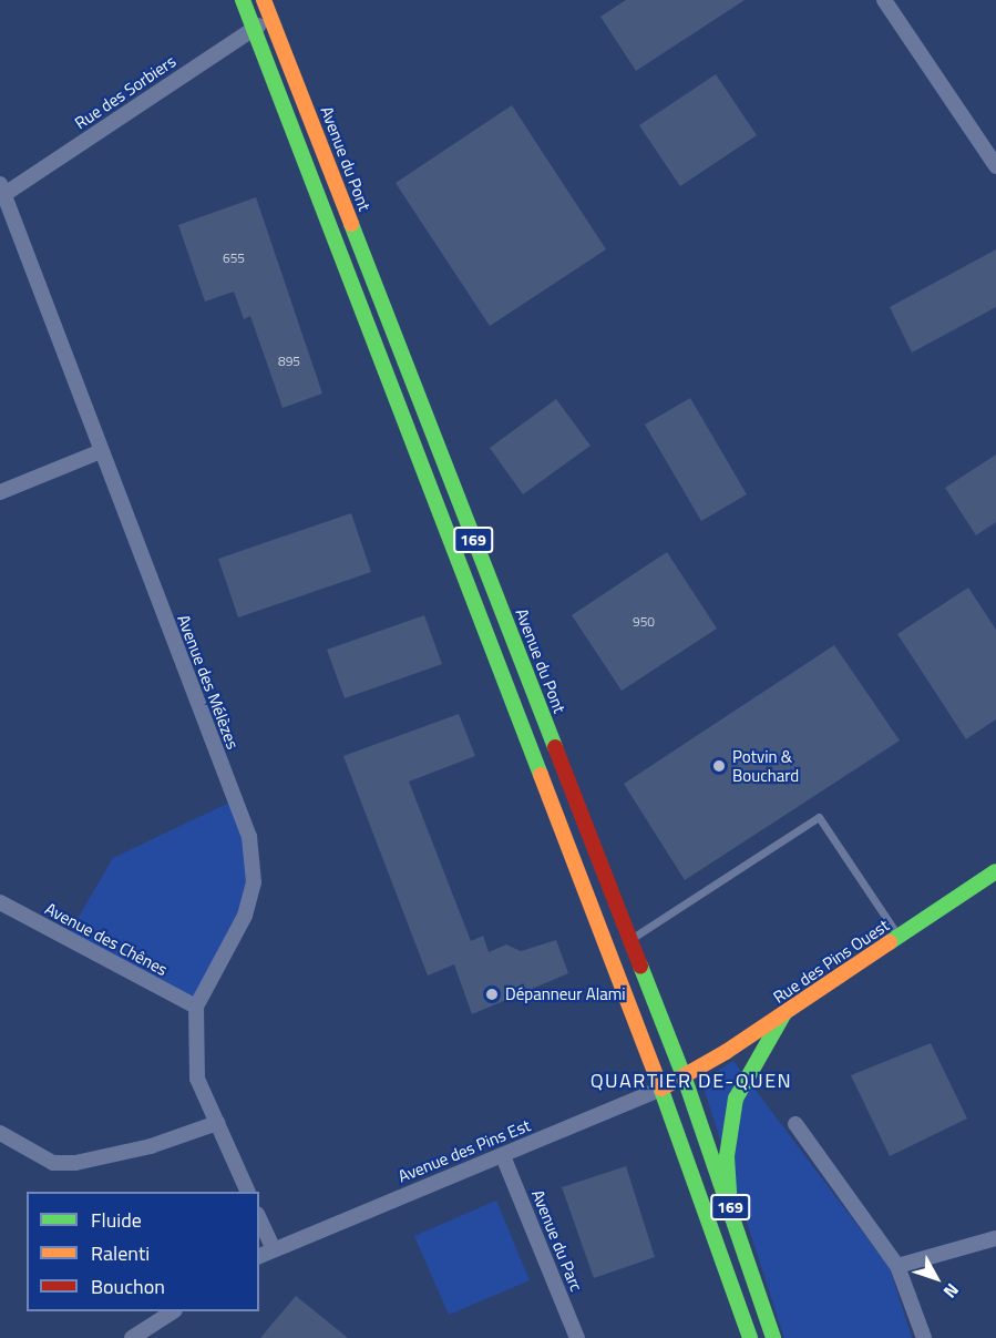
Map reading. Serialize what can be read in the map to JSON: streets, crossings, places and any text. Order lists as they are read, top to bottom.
{
  "streets": {
    "main road": [
      "Avenue du Pont",
      "169",
      "Rue des Pins Ouest",
      "Avenue des Pins Est"
    ],
    "street": [
      "Rue des Sorbiers",
      "Avenue des Mélèzes",
      "Avenue des Chênes",
      "Avenue du Parc"
    ]
  },
  "crossings": [
    ["Rue des Sorbiers", "Avenue du Pont"],
    ["Rue des Sorbiers", "Avenue des Mélèzes"],
    ["Avenue du Pont", "Rue des Pins Ouest"],
    ["Avenue du Pont", "Avenue des Pins Est"],
    ["Avenue des Mélèzes", "Avenue des Chênes"],
    ["Rue des Pins Ouest", "Avenue des Pins Est"],
    ["Avenue des Pins Est", "Avenue du Parc"]
  ],
  "districts": ["QUARTIER DE-QUEN"],
  "places": ["Potvin & Bouchard", "Dépanneur Alami"],
  "house_numbers": ["655", "895", "950"],
  "legend": ["Fluide", "Ralenti", "Bouchon"],
  "north": "bottom right"
}
